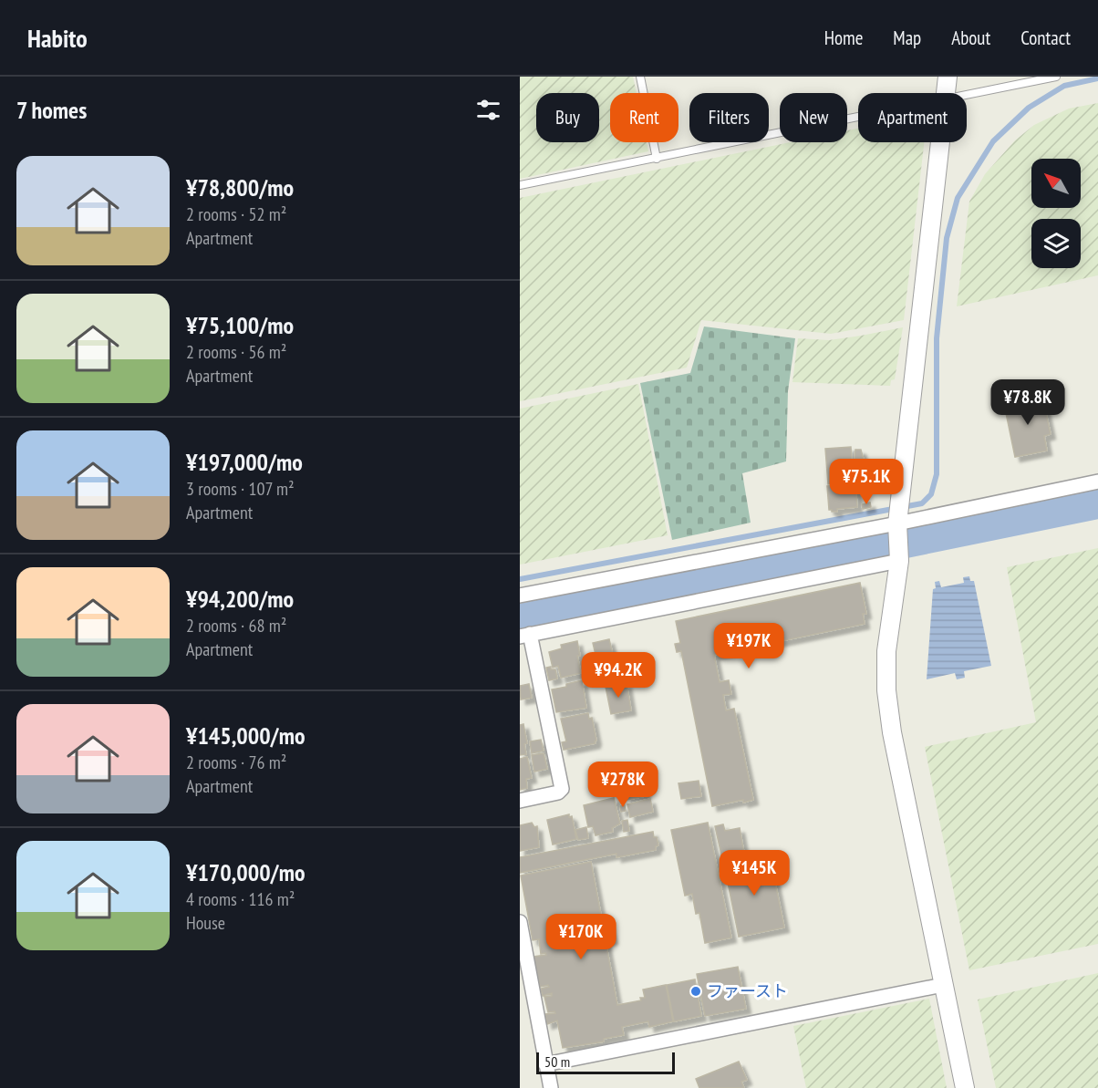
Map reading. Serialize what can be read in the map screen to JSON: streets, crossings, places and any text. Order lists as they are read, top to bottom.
{
  "places": ["ファースト"],
  "scale_bar": "50 m",
  "north": "top left",
  "page": {
    "header": "Habito",
    "nav": [
      "Home",
      "Map",
      "About",
      "Contact"
    ],
    "heading": "7 homes",
    "chip": [
      "Buy",
      "Rent",
      "Filters",
      "New",
      "Apartment"
    ],
    "list": [
      {
        "name": "¥78,800/mo",
        "note": "2 rooms · 52 m² · Apartment"
      },
      {
        "name": "¥75,100/mo",
        "note": "2 rooms · 56 m² · Apartment"
      },
      {
        "name": "¥197,000/mo",
        "note": "3 rooms · 107 m² · Apartment"
      },
      {
        "name": "¥94,200/mo",
        "note": "2 rooms · 68 m² · Apartment"
      },
      {
        "name": "¥145,000/mo",
        "note": "2 rooms · 76 m² · Apartment"
      },
      {
        "name": "¥170,000/mo",
        "note": "4 rooms · 116 m² · House"
      }
    ],
    "price": [
      "¥78.8K",
      "¥75.1K",
      "¥197K",
      "¥94.2K",
      "¥278K",
      "¥145K",
      "¥170K"
    ],
    "scale": "50 m"
  }
}
